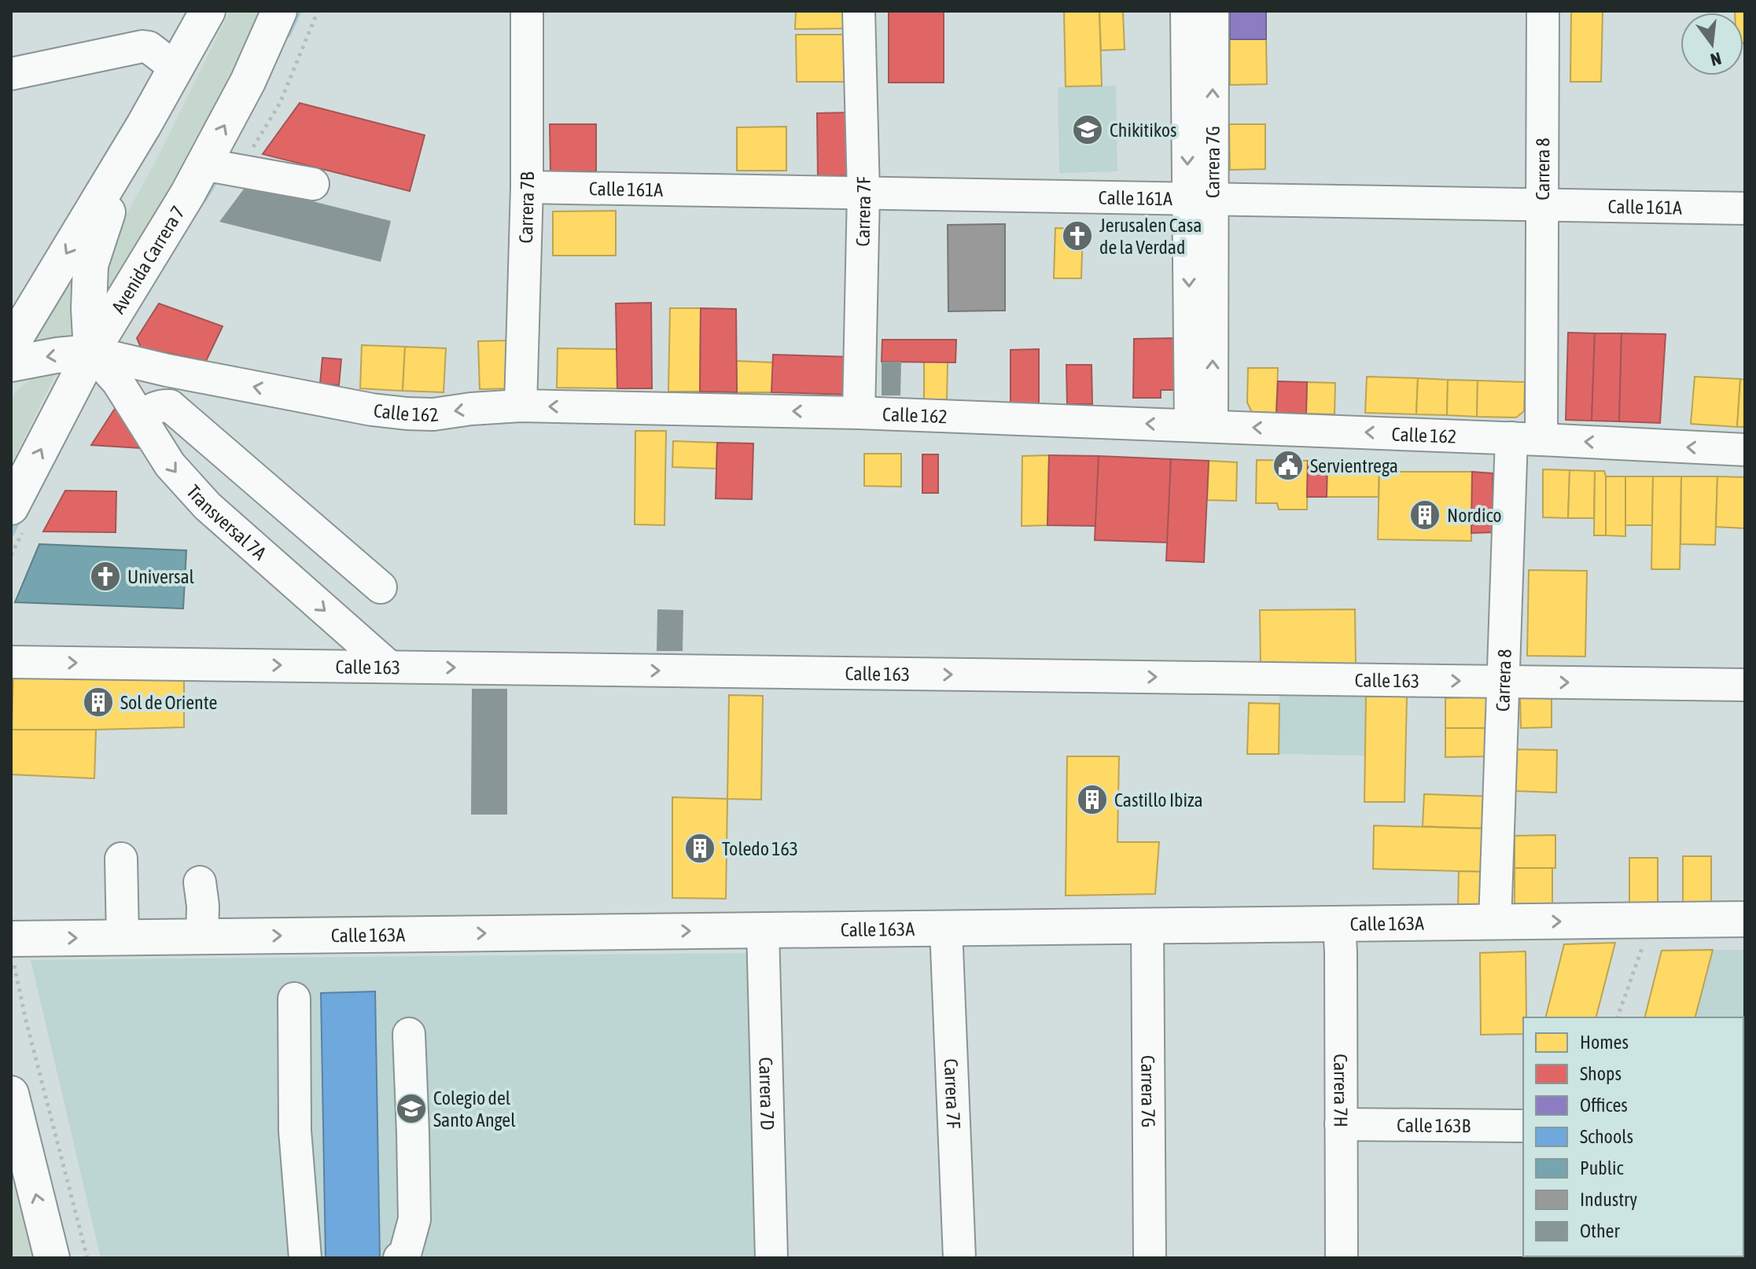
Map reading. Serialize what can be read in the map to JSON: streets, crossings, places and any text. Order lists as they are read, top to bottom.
{
  "streets": {
    "main road": ["Avenida Carrera 7", "Calle 163A"],
    "street": [
      "Carrera 7G",
      "Carrera 8",
      "Calle 161A",
      "Carrera 7B",
      "Carrera 7F",
      "Calle 162",
      "Transversal 7A",
      "Calle 163",
      "Carrera 7H",
      "Carrera 7D",
      "Calle 163B"
    ]
  },
  "crossings": [
    ["Carrera 7G", "Calle 161A"],
    ["Carrera 7G", "Calle 162"],
    ["Carrera 7G", "Calle 163A"],
    ["Carrera 8", "Calle 161A"],
    ["Carrera 8", "Calle 162"],
    ["Carrera 8", "Calle 163"],
    ["Carrera 8", "Calle 163A"],
    ["Calle 161A", "Carrera 7B"],
    ["Calle 161A", "Carrera 7F"],
    ["Carrera 7B", "Calle 162"],
    ["Carrera 7F", "Calle 162"],
    ["Carrera 7F", "Calle 163A"],
    ["Avenida Carrera 7", "Calle 162"],
    ["Avenida Carrera 7", "Transversal 7A"],
    ["Calle 162", "Transversal 7A"],
    ["Transversal 7A", "Calle 163"],
    ["Calle 163A", "Carrera 7H"],
    ["Calle 163A", "Carrera 7D"],
    ["Carrera 7H", "Calle 163B"]
  ],
  "one_way": ["Calle 162", "Calle 163", "Calle 163A"],
  "places": {
    "school or university": ["Chikitikos", "Colegio del Santo Angel"],
    "church": ["Jerusalen Casa de la Verdad", "Universal"],
    "public building": ["Servientrega"],
    "building": [
      "Nordico",
      "Sol de Oriente",
      "Castillo Ibiza",
      "Toledo 163"
    ]
  },
  "legend": [
    "Homes",
    "Shops",
    "Offices",
    "Schools",
    "Public",
    "Industry",
    "Other"
  ],
  "north": "bottom"
}
